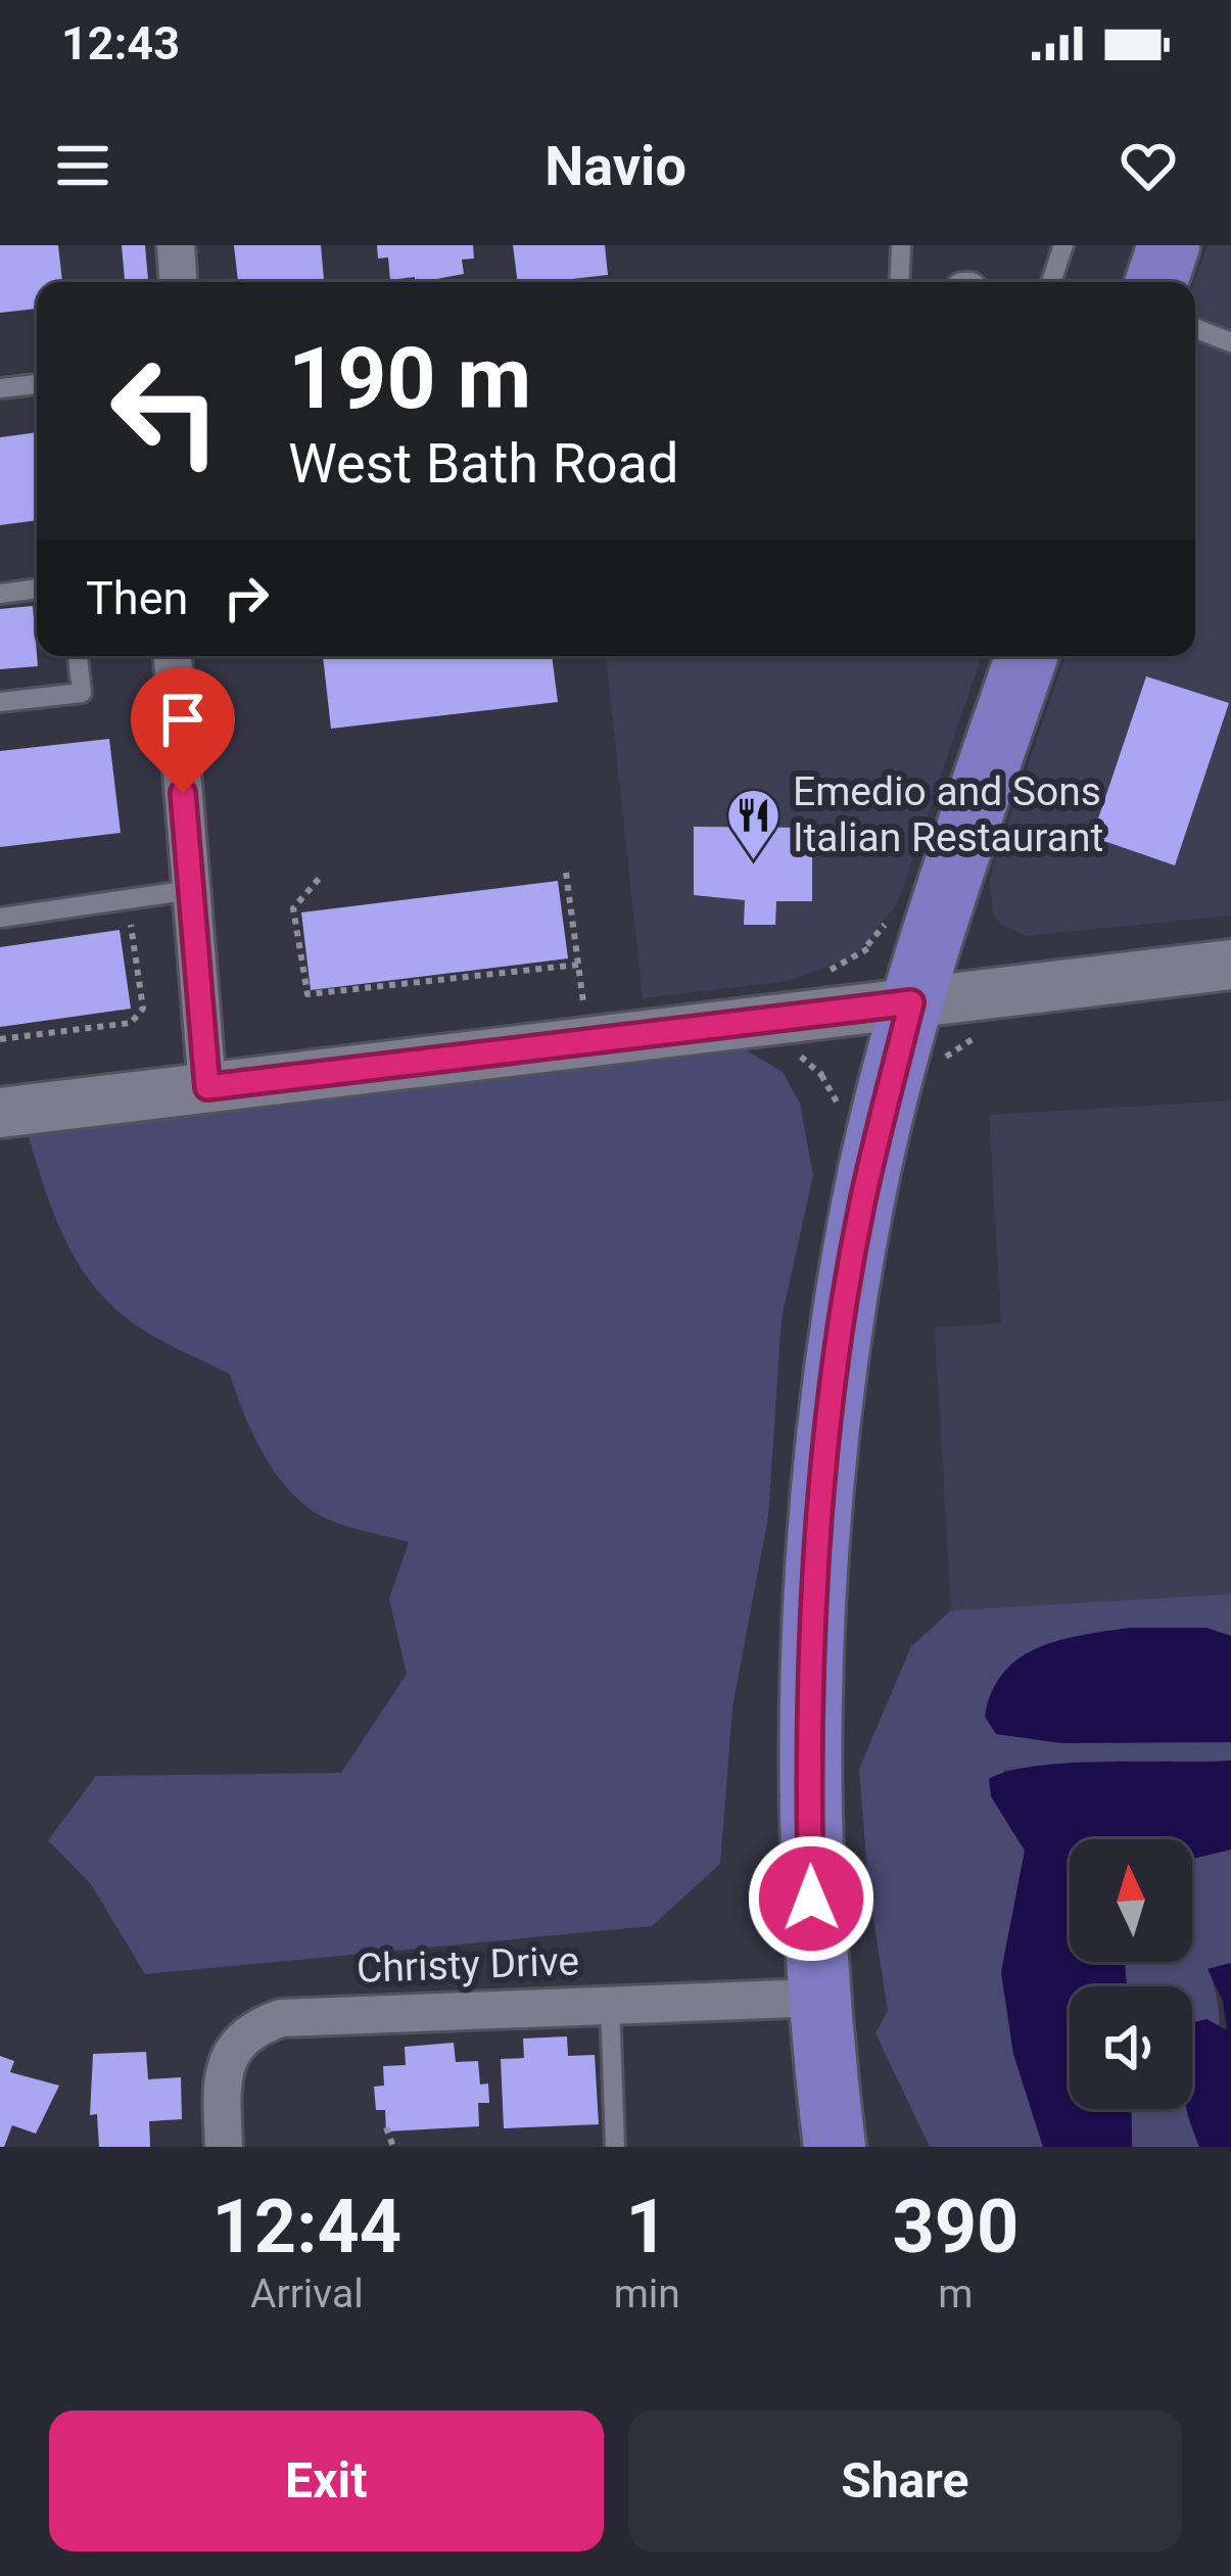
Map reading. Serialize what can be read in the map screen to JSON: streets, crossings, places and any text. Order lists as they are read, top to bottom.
{
  "streets": {
    "street": ["Christy Drive"]
  },
  "places": {
    "restaurant": ["Emedio and Sons Italian Restaurant"]
  },
  "north": "top",
  "page": {
    "status": "12:43",
    "header": "Navio",
    "turn": ["190 m", "West Bath Road"],
    "then": "Then",
    "eta": [
      "12:44",
      "Arrival",
      "1",
      "min",
      "390",
      "m"
    ],
    "buttons": ["Exit", "Share"]
  }
}
